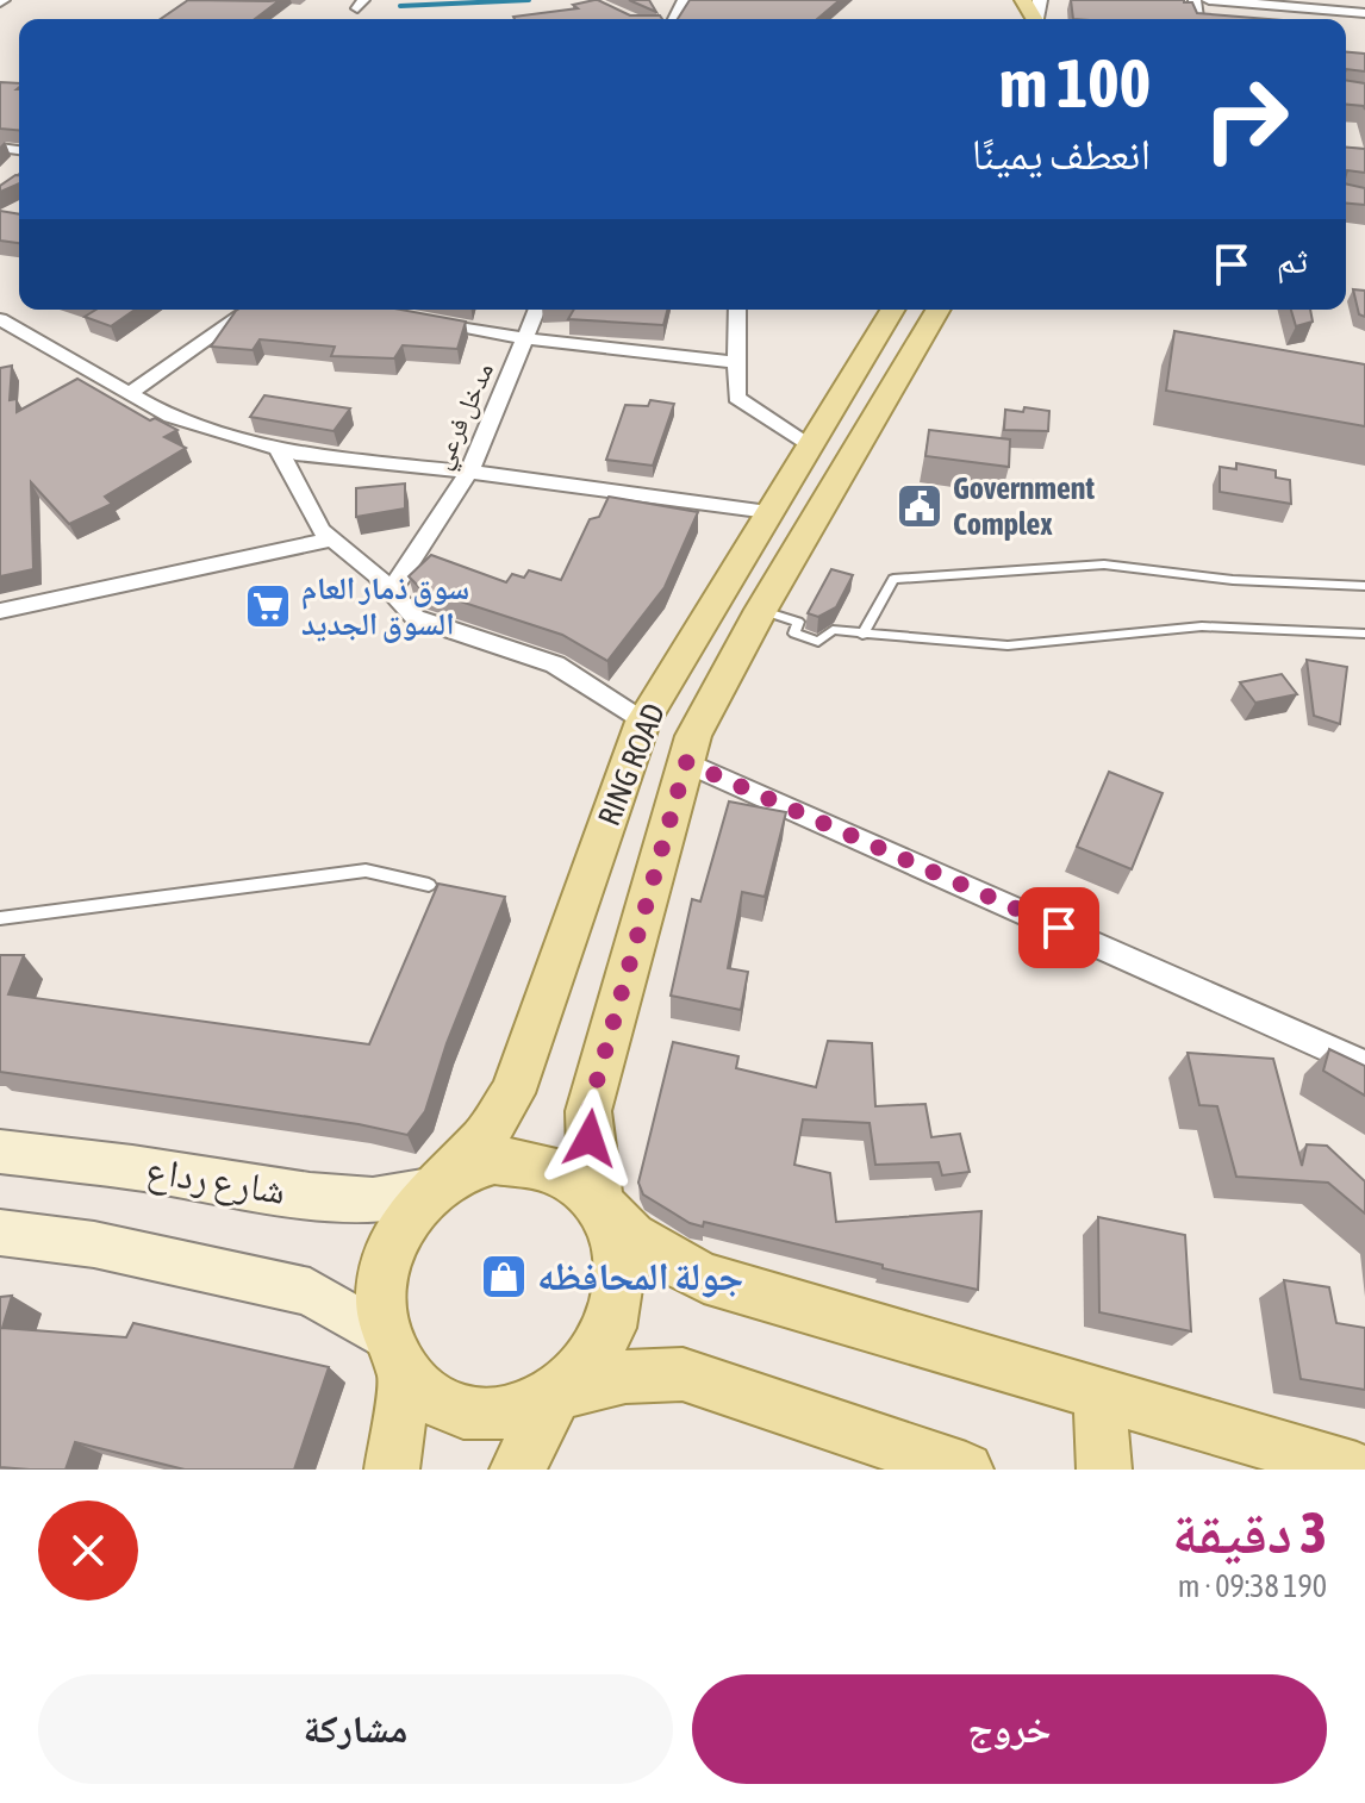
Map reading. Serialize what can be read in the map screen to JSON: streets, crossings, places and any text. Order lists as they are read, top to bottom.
{
  "streets": {
    "main road": ["RING ROAD", "شارع رداع"],
    "street": ["مدخل فرعي"]
  },
  "crossings": [
    ["RING ROAD", "شارع رداع"]
  ],
  "places": {
    "public building": ["Government Complex"],
    "supermarket": ["سوق ذمار العام السوق الجديد"],
    "shop": ["جولة المحافظه"]
  },
  "page": {
    "turn": ["100 m", "انعطف يمينًا"],
    "then": "ثم",
    "heading": ["3 دقيقة", "190 m · 09:38"],
    "buttons": ["خروج", "مشاركة"]
  }
}
